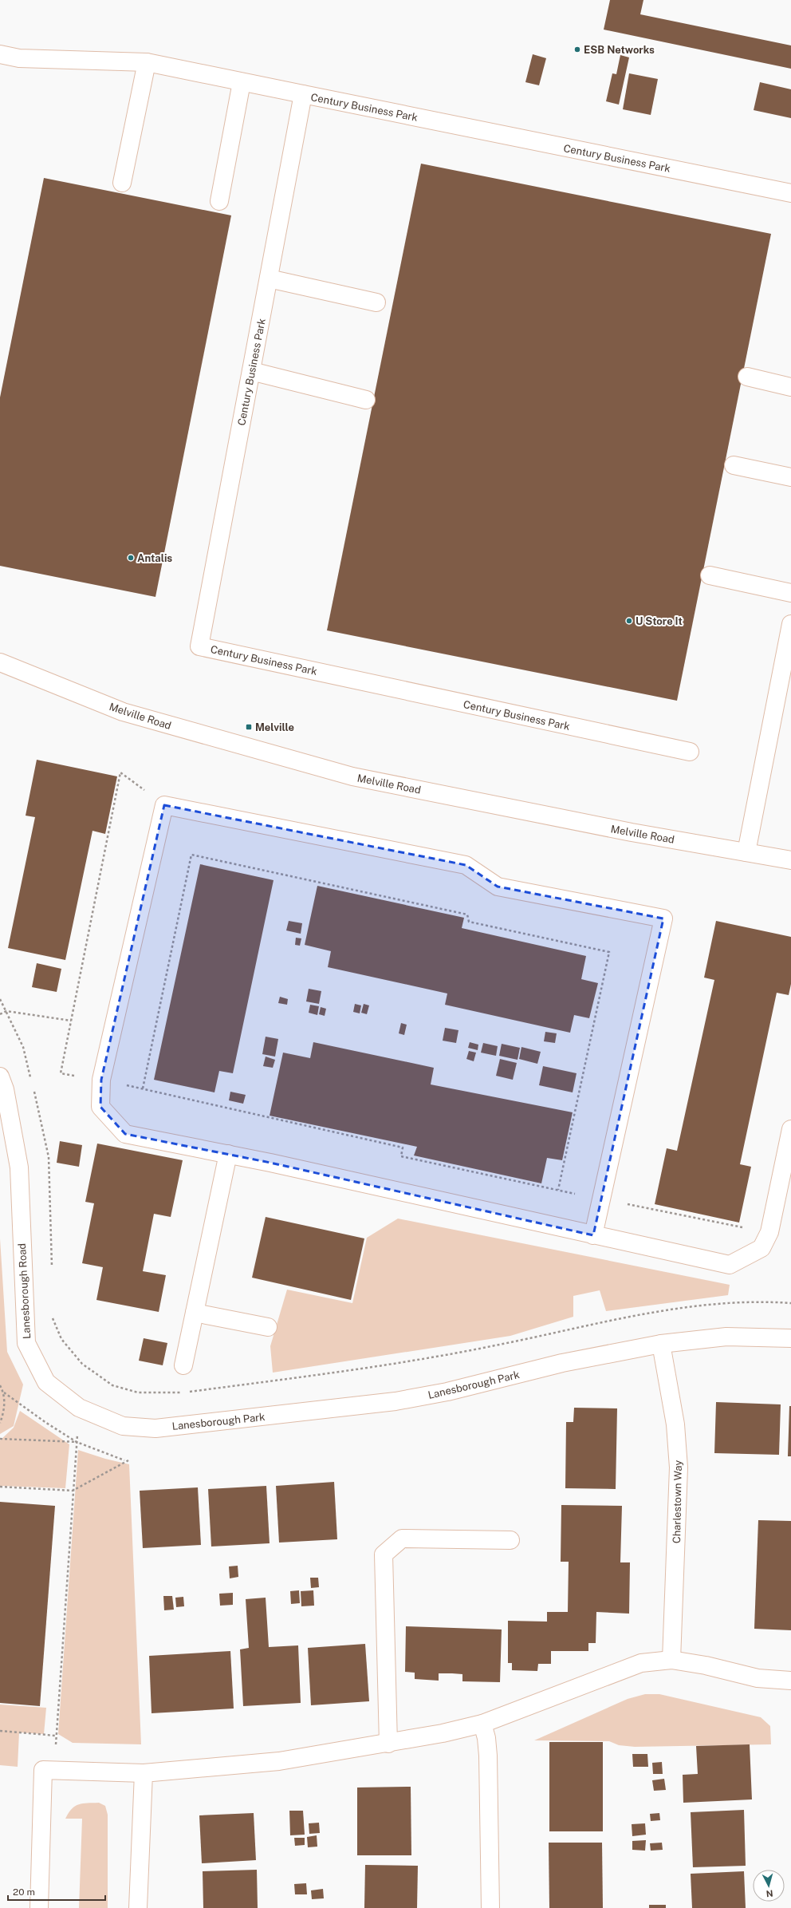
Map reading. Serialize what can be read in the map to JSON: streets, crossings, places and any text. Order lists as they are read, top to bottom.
{
  "streets": {
    "street": [
      "Century Business Park",
      "Melville Road",
      "Lanesborough Road",
      "Lanesborough Park",
      "Charlestown Way"
    ]
  },
  "crossings": [
    ["Lanesborough Road", "Lanesborough Park"],
    ["Lanesborough Park", "Charlestown Way"]
  ],
  "places": {
    "other": ["ESB Networks", "Antalis", "U Store It"],
    "transit": ["Melville"]
  },
  "scale_bar": "20 m",
  "north": "bottom"
}
